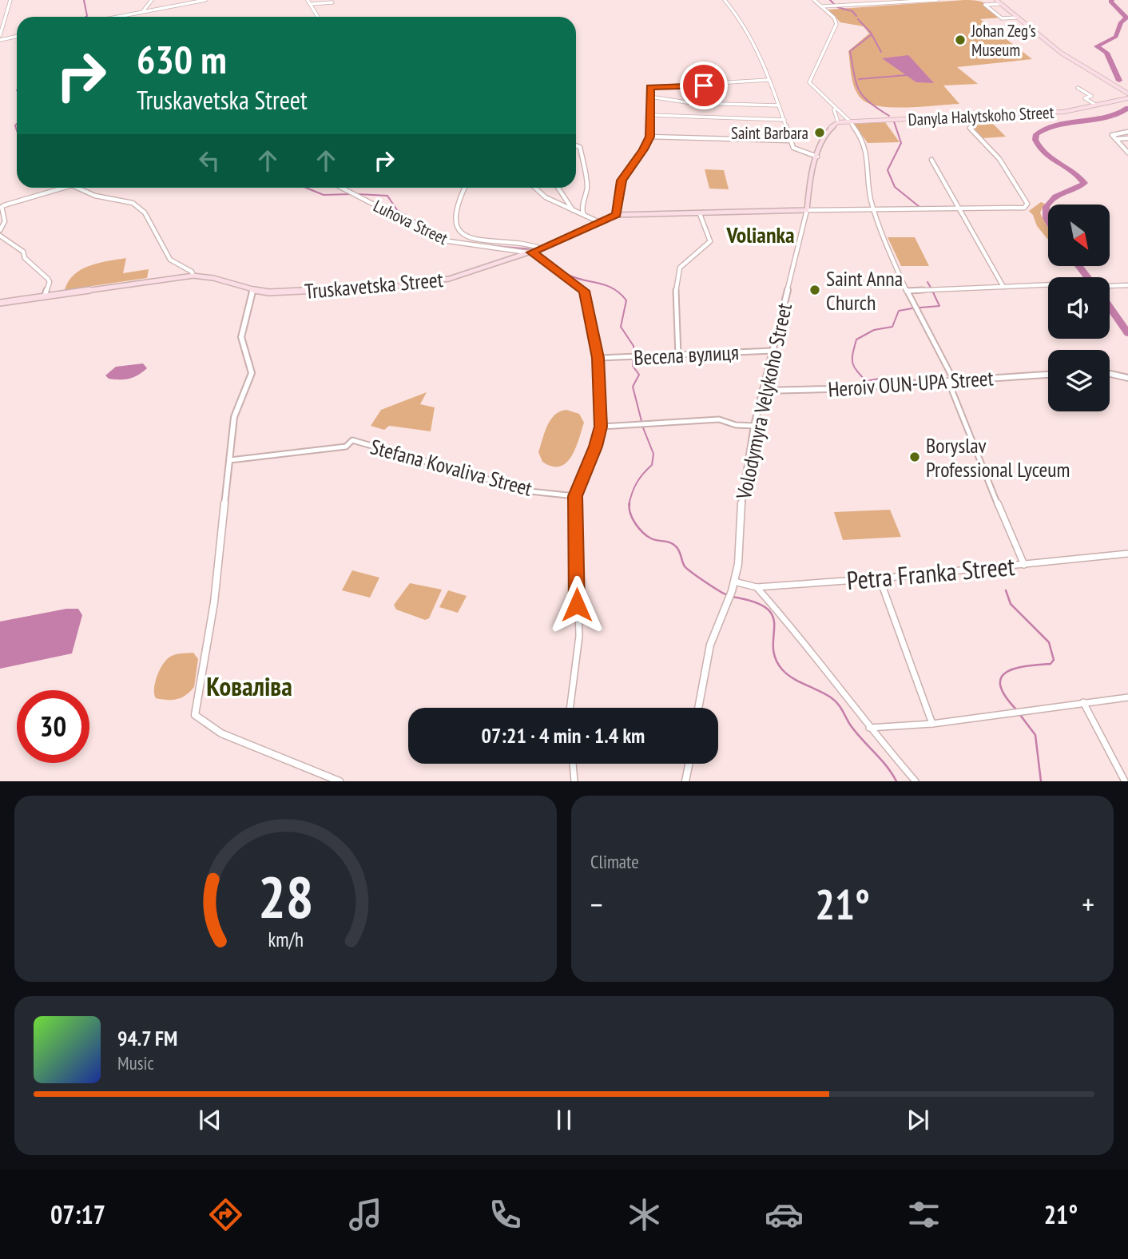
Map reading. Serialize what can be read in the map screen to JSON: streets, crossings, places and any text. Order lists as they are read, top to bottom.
{
  "streets": {
    "main road": ["Danyla Halytskoho Street", "Truskavetska Street", "Volodymyra Velykoho Street"],
    "street": [
      "Luhova Street",
      "Весела вулиця",
      "Heroiv OUN-UPA Street",
      "Stefana Kovaliva Street",
      "Petra Franka Street"
    ]
  },
  "crossings": [
    ["Danyla Halytskoho Street", "Volodymyra Velykoho Street"],
    ["Luhova Street", "Truskavetska Street"],
    ["Truskavetska Street", "Volodymyra Velykoho Street"],
    ["Весела вулиця", "Volodymyra Velykoho Street"],
    ["Heroiv OUN-UPA Street", "Volodymyra Velykoho Street"],
    ["Volodymyra Velykoho Street", "Petra Franka Street"]
  ],
  "districts": ["Volianka", "Коваліва"],
  "places": [
    "Johan Zeg's Museum",
    "Saint Barbara",
    "Saint Anna Church",
    "Boryslav Professional Lyceum"
  ],
  "north": "bottom right",
  "page": {
    "turn": ["630 m", "Truskavetska Street"],
    "limit": "30",
    "trip": "07:21 · 4 min · 1.4 km",
    "tile": "Climate",
    "heat": ["−", "21°", "+"],
    "song": ["94.7 FM", "Music"],
    "tabs": ["07:17", "21°"],
    "gauge": ["28", "km/h"]
  }
}
